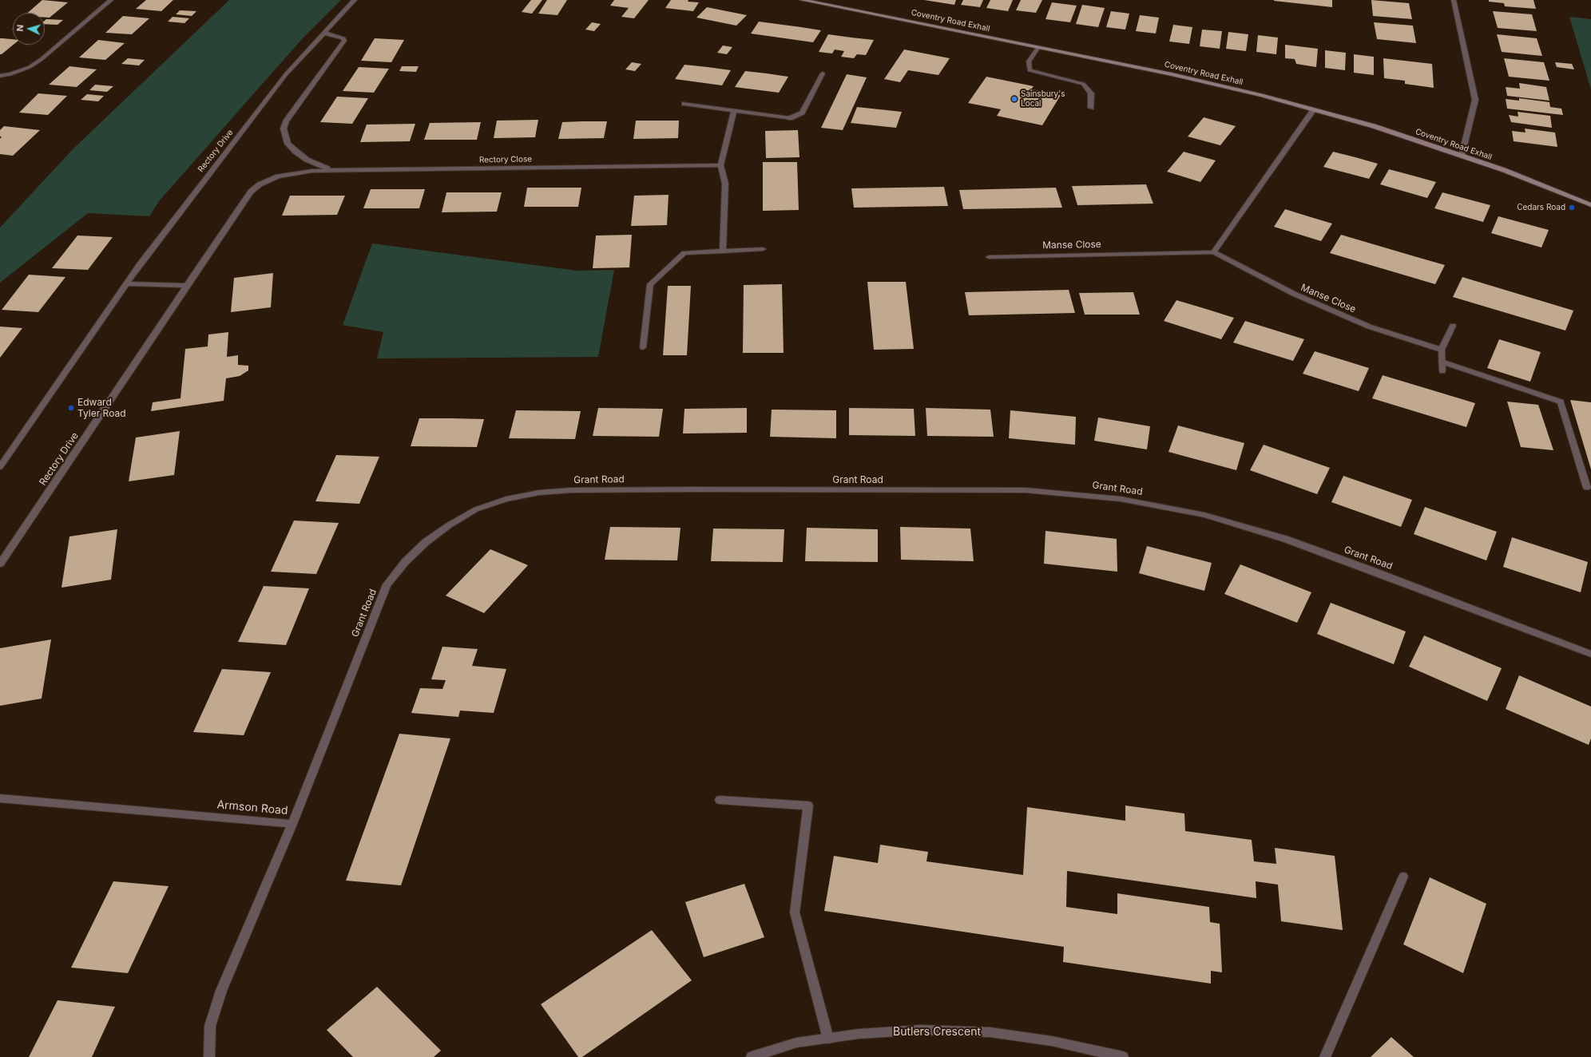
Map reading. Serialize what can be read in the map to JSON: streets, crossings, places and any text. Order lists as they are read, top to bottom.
{
  "streets": {
    "main road": ["Coventry Road Exhall"],
    "street": [
      "Rectory Drive",
      "Rectory Close",
      "Manse Close",
      "Grant Road",
      "Armson Road",
      "Butlers Crescent"
    ]
  },
  "crossings": [
    ["Rectory Drive", "Rectory Close"],
    ["Grant Road", "Armson Road"]
  ],
  "places": ["Sainsbury's Local", "Cedars Road", "Edward Tyler Road"],
  "north": "left"
}
